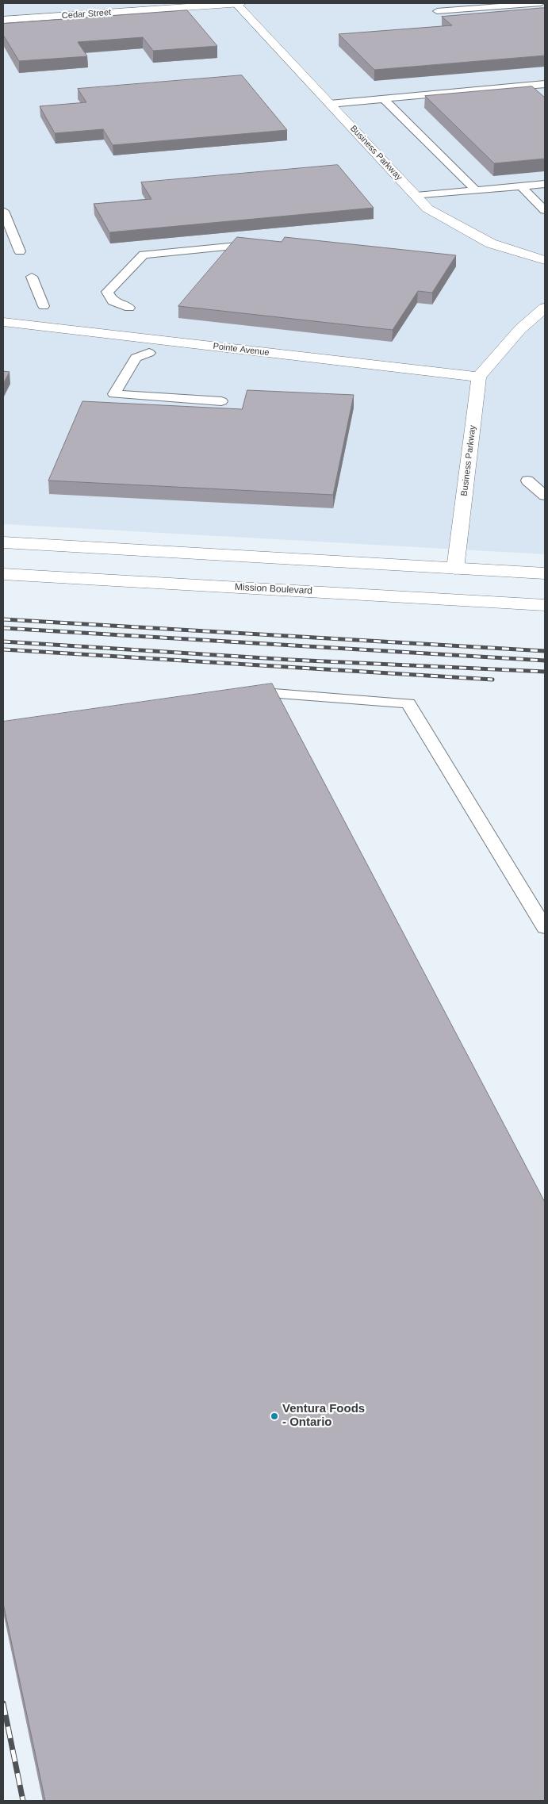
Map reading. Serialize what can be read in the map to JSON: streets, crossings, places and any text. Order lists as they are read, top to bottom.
{
  "streets": {
    "street": [
      "Cedar Street",
      "Business Parkway",
      "Pointe Avenue",
      "Mission Boulevard"
    ]
  },
  "crossings": [
    ["Cedar Street", "Business Parkway"],
    ["Business Parkway", "Pointe Avenue"]
  ],
  "places": ["Ventura Foods - Ontario"]
}
